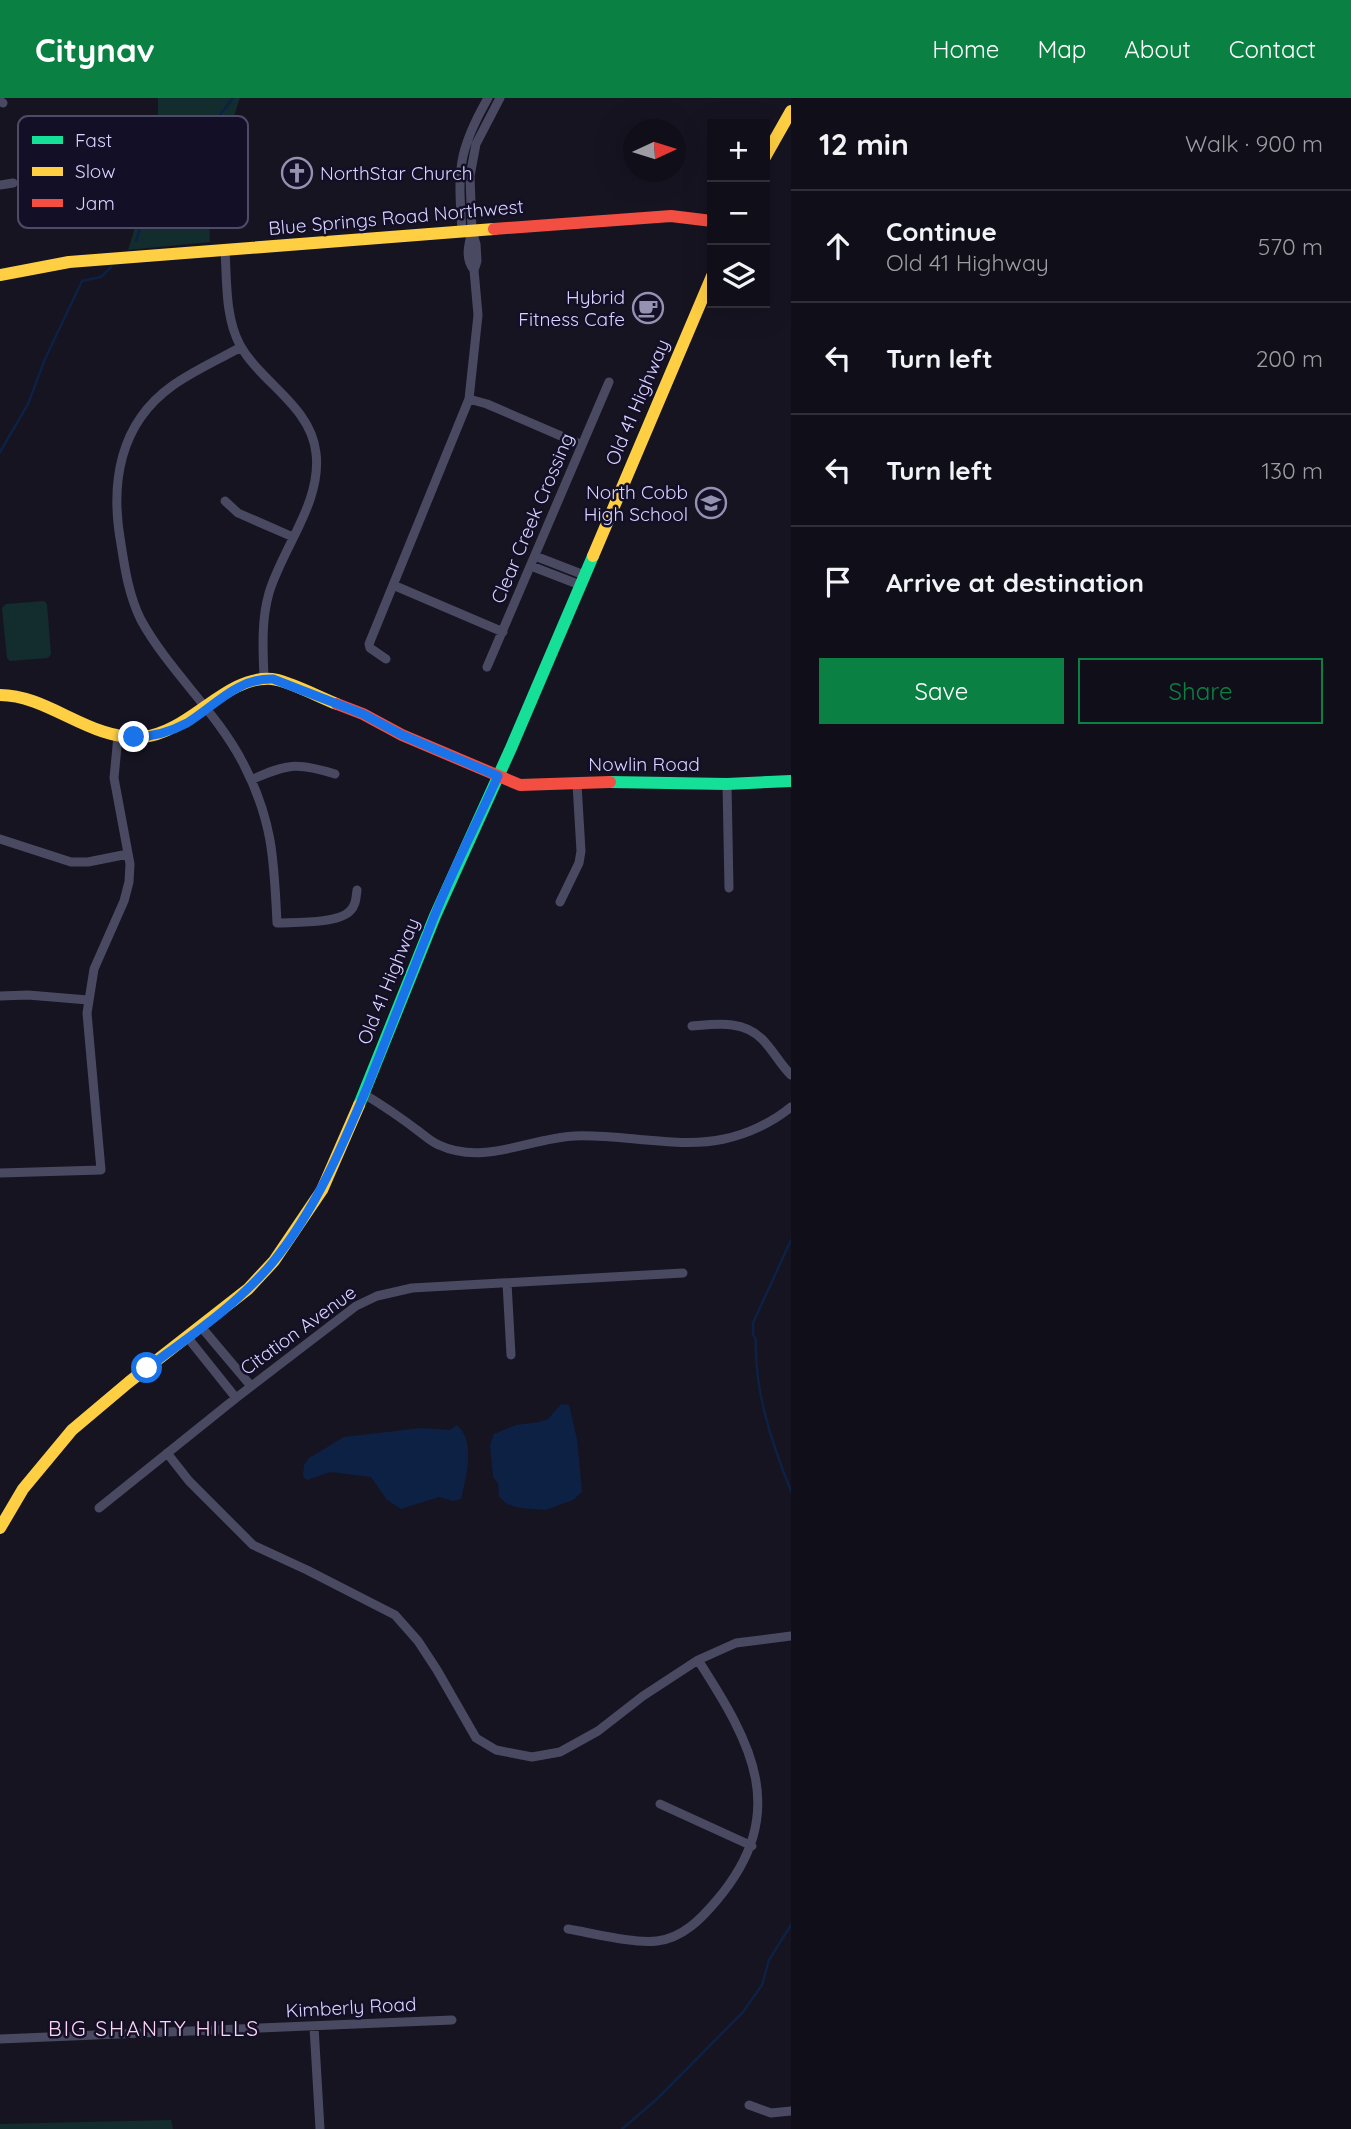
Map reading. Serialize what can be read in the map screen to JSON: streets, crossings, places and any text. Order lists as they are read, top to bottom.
{
  "streets": {
    "street": [
      "Blue Springs Road Northwest",
      "Old 41 Highway",
      "Clear Creek Crossing",
      "Nowlin Road",
      "Citation Avenue",
      "Kimberly Road"
    ]
  },
  "crossings": [
    ["Old 41 Highway", "Nowlin Road"]
  ],
  "districts": ["BIG SHANTY HILLS"],
  "places": {
    "church": ["NorthStar Church"],
    "cafe": ["Hybrid Fitness Cafe"],
    "school or university": ["North Cobb High School"]
  },
  "legend": ["Fast", "Slow", "Jam"],
  "north": "right",
  "page": {
    "header": "Citynav",
    "nav": [
      "Home",
      "Map",
      "About",
      "Contact"
    ],
    "heading": ["12 min", "Walk · 900 m"],
    "map_buttons": ["+", "−"],
    "list": [
      ["Continue", "Old 41 Highway", "570 m"],
      ["Turn left", "200 m"],
      ["Turn left", "130 m"],
      "Arrive at destination"
    ],
    "buttons": ["Save", "Share"]
  }
}
